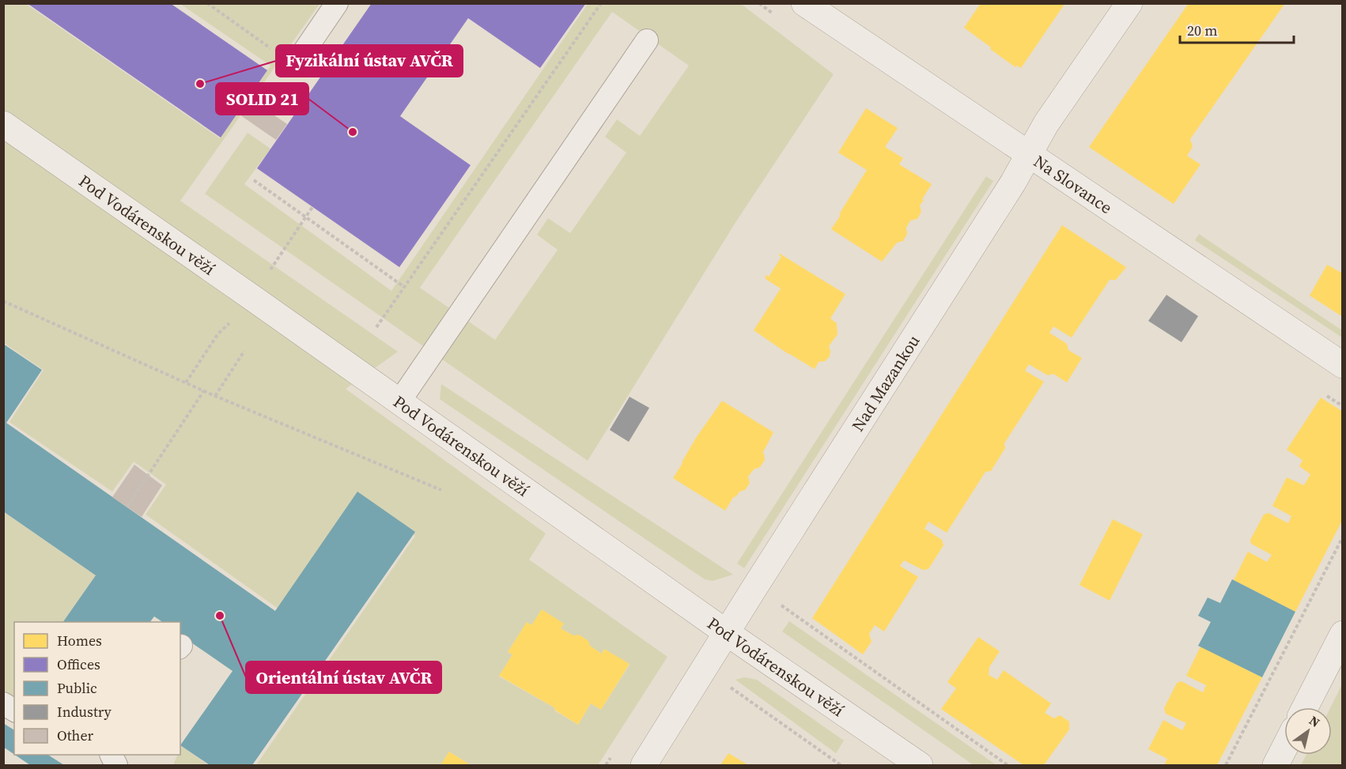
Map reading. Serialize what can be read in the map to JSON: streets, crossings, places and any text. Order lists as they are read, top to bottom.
{
  "streets": {
    "street": ["Na Slovance", "Pod Vodárenskou věží", "Nad Mazankou"]
  },
  "crossings": [
    ["Na Slovance", "Nad Mazankou"],
    ["Pod Vodárenskou věží", "Nad Mazankou"]
  ],
  "places": ["Fyzikální ústav AVČR", "SOLID 21", "Orientální ústav AVČR"],
  "legend": [
    "Homes",
    "Offices",
    "Public",
    "Industry",
    "Other"
  ],
  "scale_bar": "20 m",
  "north": "top right"
}
